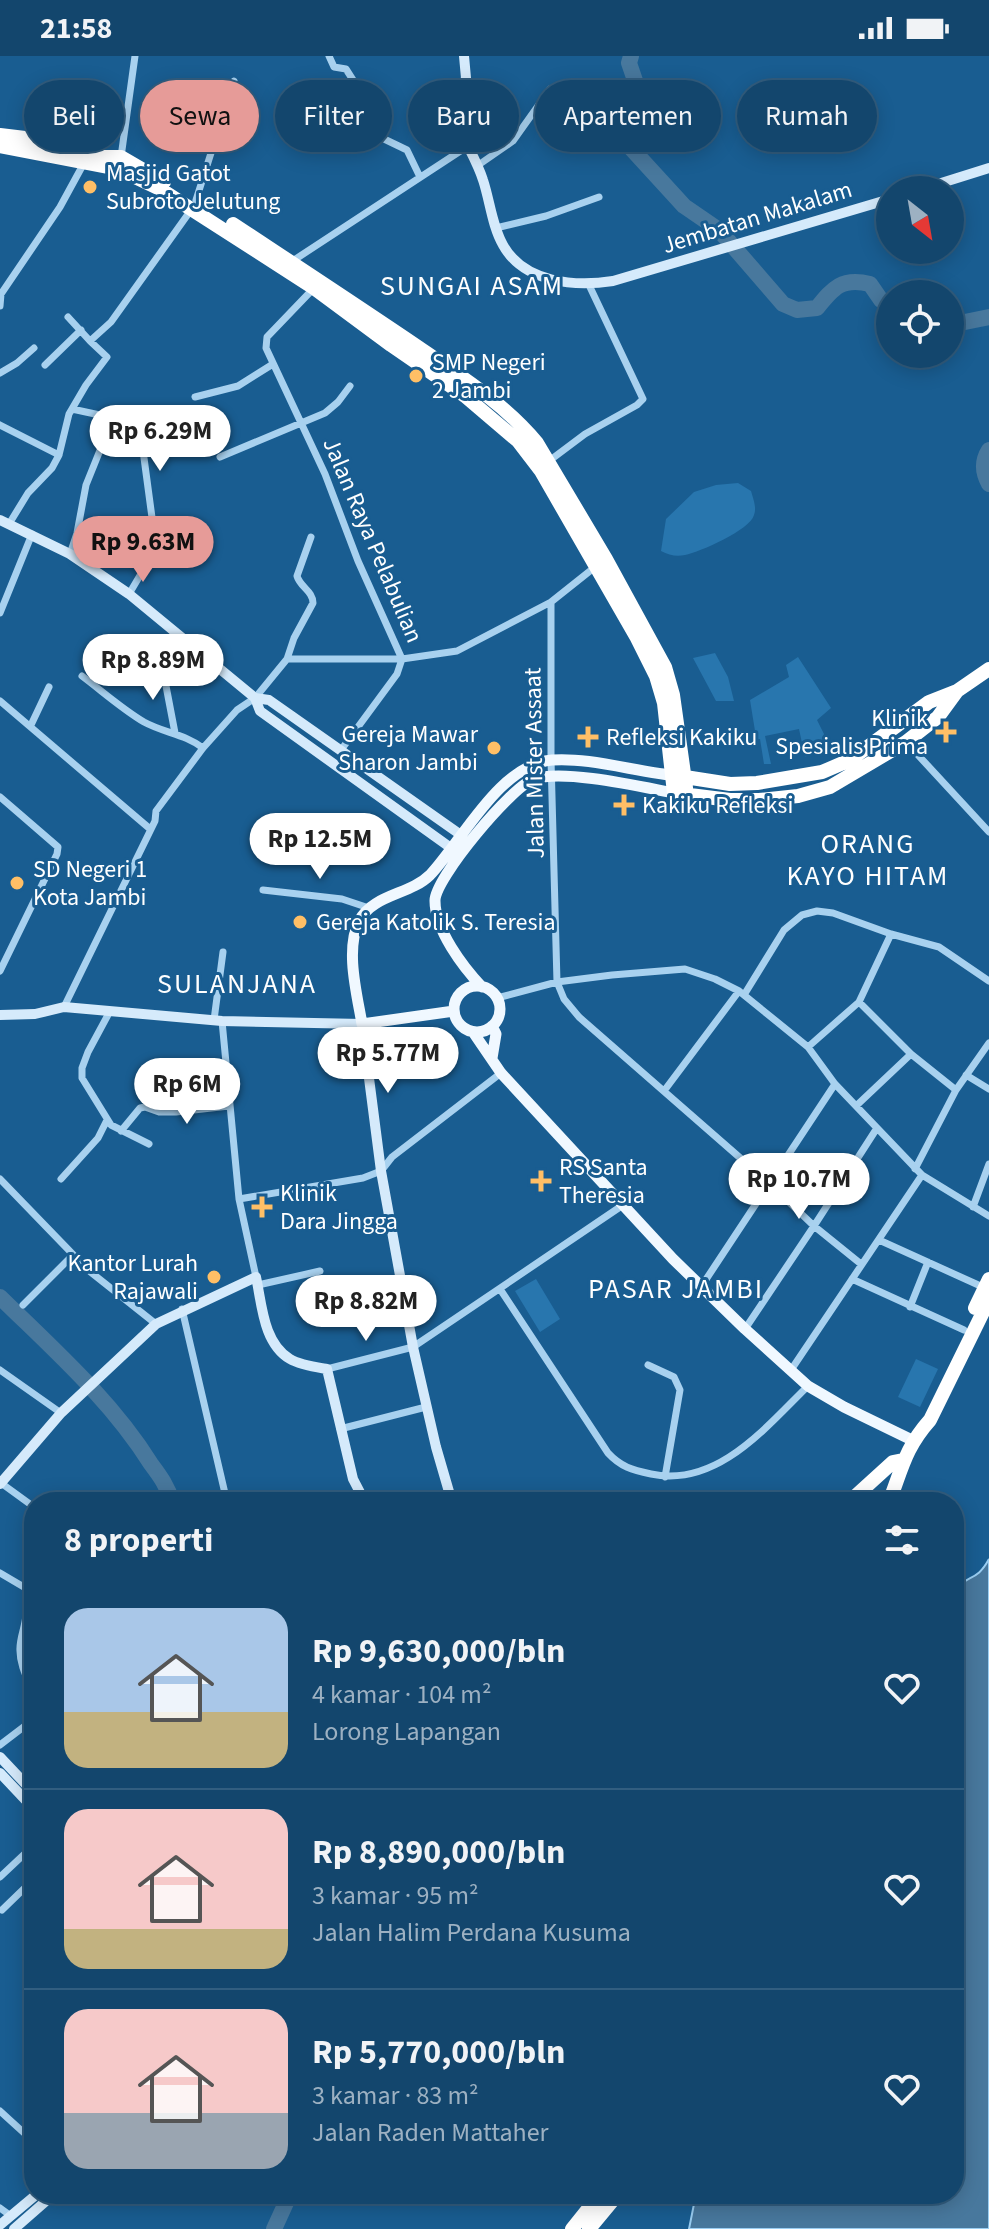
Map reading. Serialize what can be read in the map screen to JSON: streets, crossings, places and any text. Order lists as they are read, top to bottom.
{
  "streets": {
    "main road": ["Jembatan Makalam"],
    "street": ["Jalan Raya Pelabulian", "Jalan Mister Assaat"]
  },
  "districts": [
    "SUNGAI ASAM",
    "ORANG KAYO HITAM",
    "SULANJANA",
    "PASAR JAMBI"
  ],
  "places": {
    "other": [
      "Masjid Gatot Subroto Jelutung",
      "SMP Negeri 2 Jambi",
      "Gereja Mawar Sharon Jambi",
      "SD Negeri 1 Kota Jambi",
      "Gereja Katolik S. Teresia",
      "Kantor Lurah Rajawali"
    ],
    "health": [
      "Klinik Spesialis Prima",
      "Refleksi Kakiku",
      "Kakiku Refleksi",
      "RS Santa Theresia",
      "Klinik Dara Jingga"
    ]
  },
  "north": "bottom right",
  "page": {
    "status": "21:58",
    "chip": [
      "Beli",
      "Sewa",
      "Filter",
      "Baru",
      "Apartemen",
      "Rumah"
    ],
    "price": [
      "Rp 6.29M",
      "Rp 9.63M",
      "Rp 8.89M",
      "Rp 12.5M",
      "Rp 5.77M",
      "Rp 6M",
      "Rp 10.7M",
      "Rp 8.82M"
    ],
    "heading": "8 properti",
    "list": [
      {
        "name": "Rp 9,630,000/bln",
        "note": "4 kamar · 104 m² · Lorong Lapangan"
      },
      {
        "name": "Rp 8,890,000/bln",
        "note": "3 kamar · 95 m² · Jalan Halim Perdana Kusuma"
      },
      {
        "name": "Rp 5,770,000/bln",
        "note": "3 kamar · 83 m² · Jalan Raden Mattaher"
      }
    ]
  }
}
